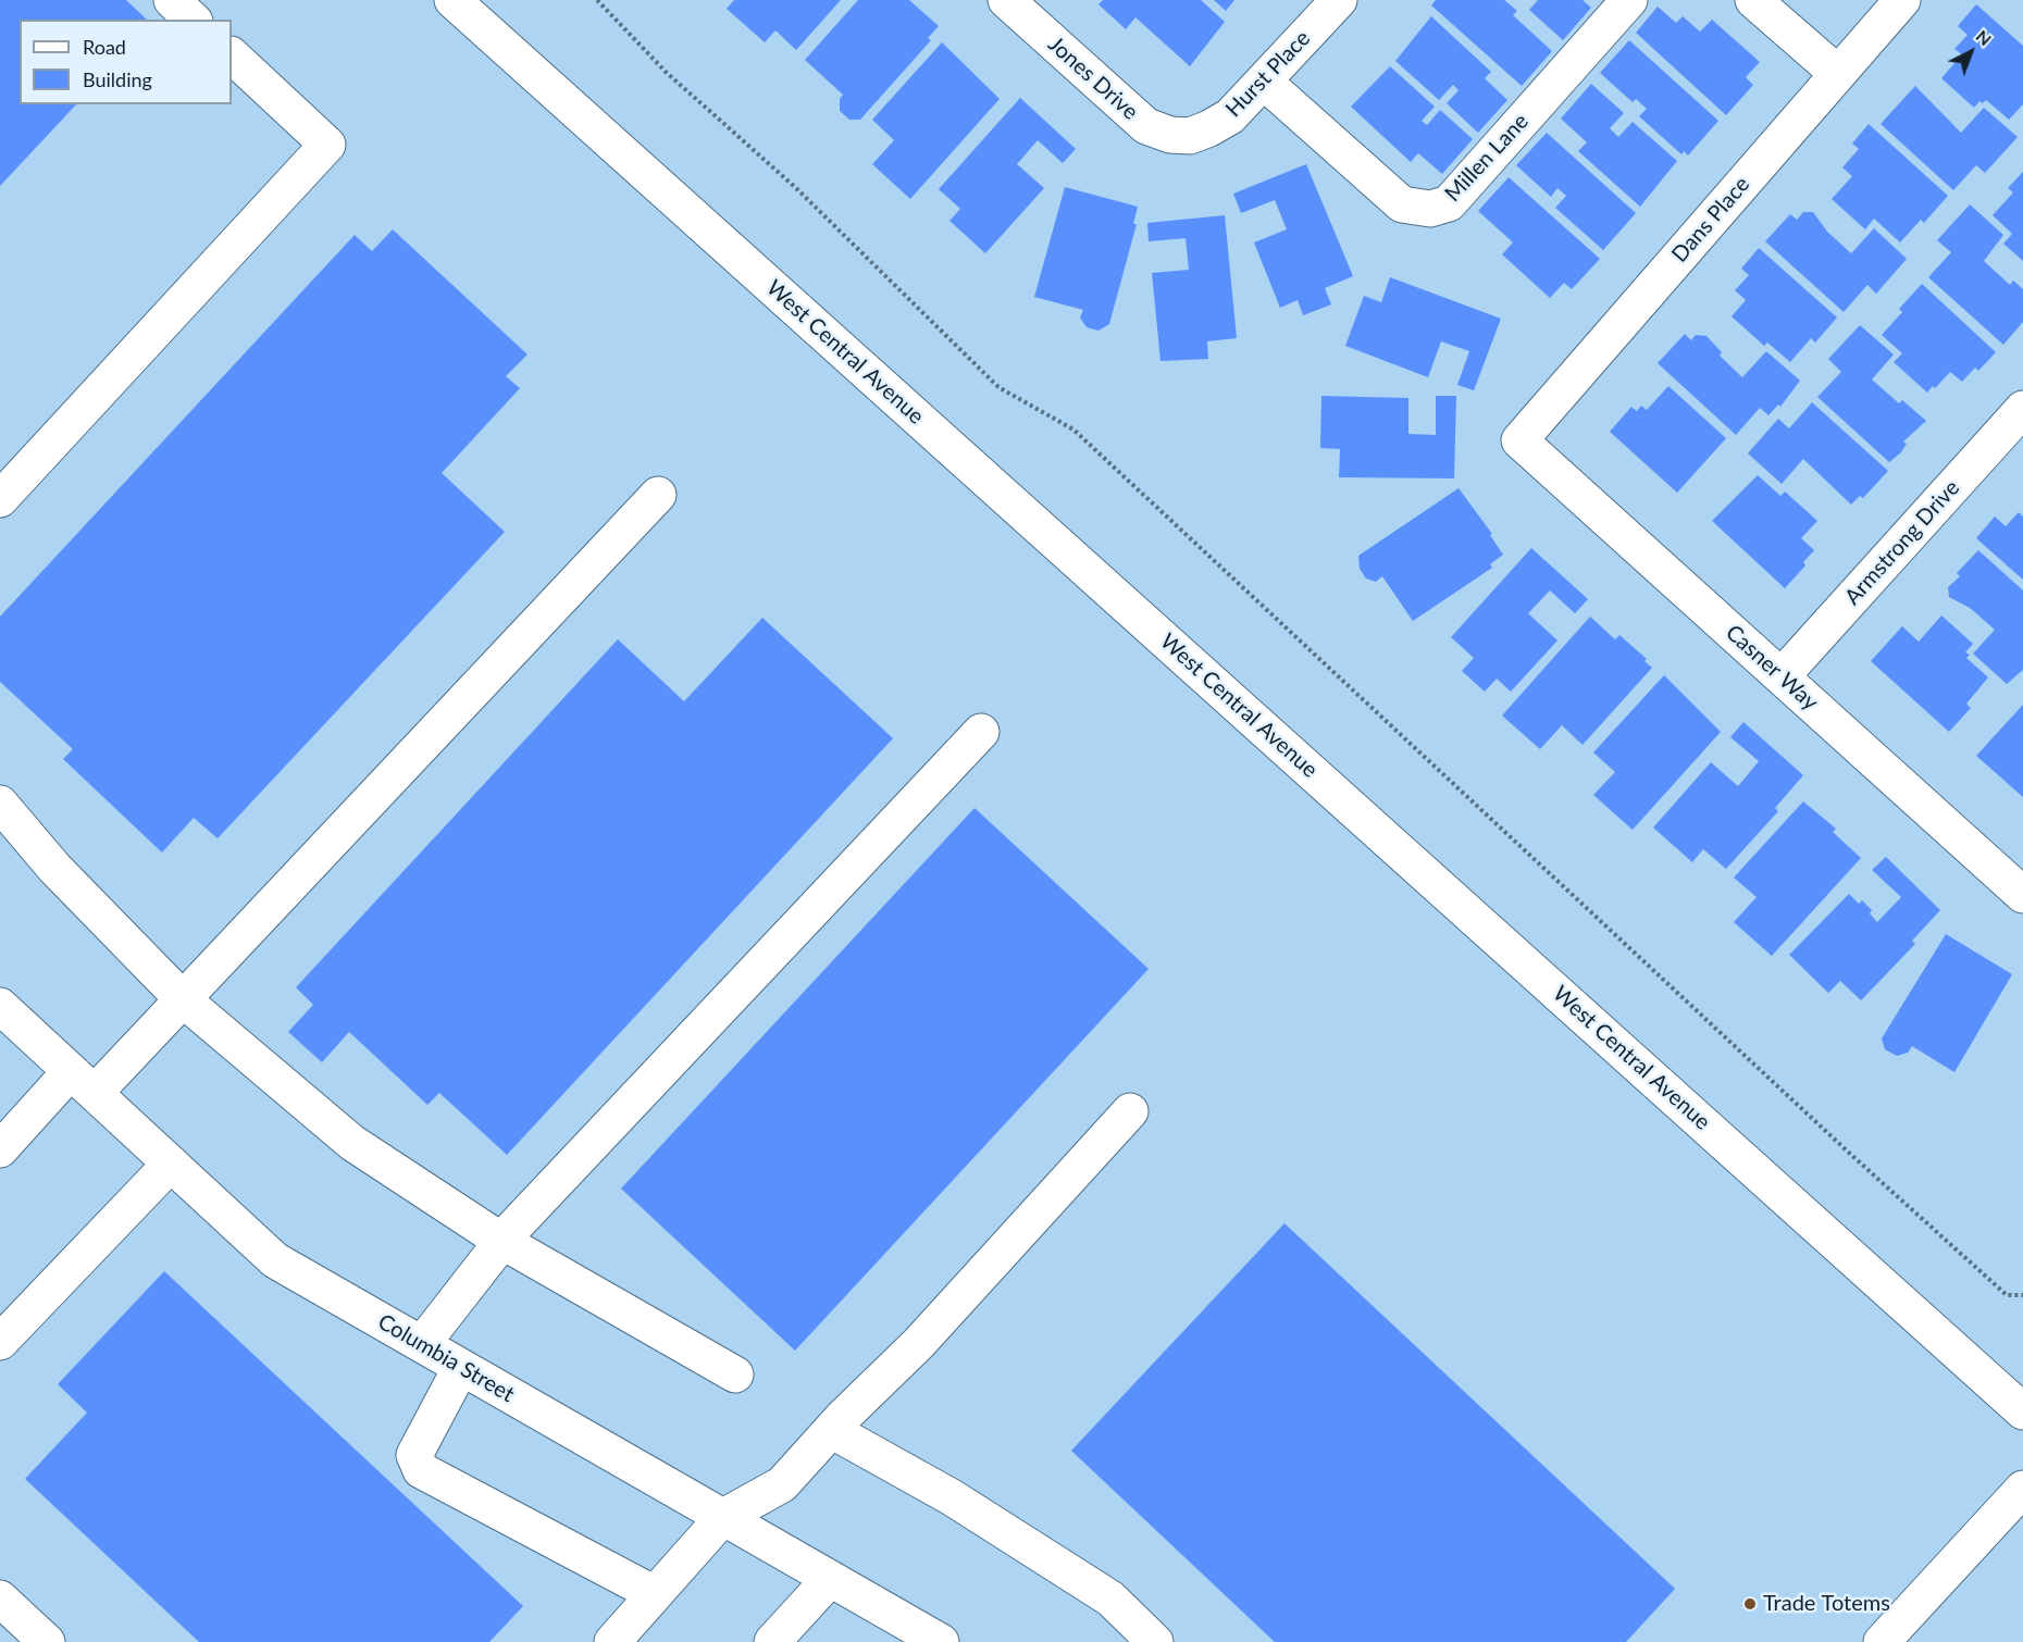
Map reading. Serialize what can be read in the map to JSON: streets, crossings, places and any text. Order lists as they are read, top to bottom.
{
  "streets": {
    "street": [
      "Hurst Place",
      "Jones Drive",
      "Millen Lane",
      "Dans Place",
      "West Central Avenue",
      "Armstrong Drive",
      "Casner Way",
      "Columbia Street"
    ]
  },
  "crossings": [
    ["Hurst Place", "Jones Drive"],
    ["Hurst Place", "Millen Lane"],
    ["Dans Place", "Casner Way"],
    ["Armstrong Drive", "Casner Way"]
  ],
  "places": ["Trade Totems"],
  "legend": ["Road", "Building"],
  "north": "top right"
}
